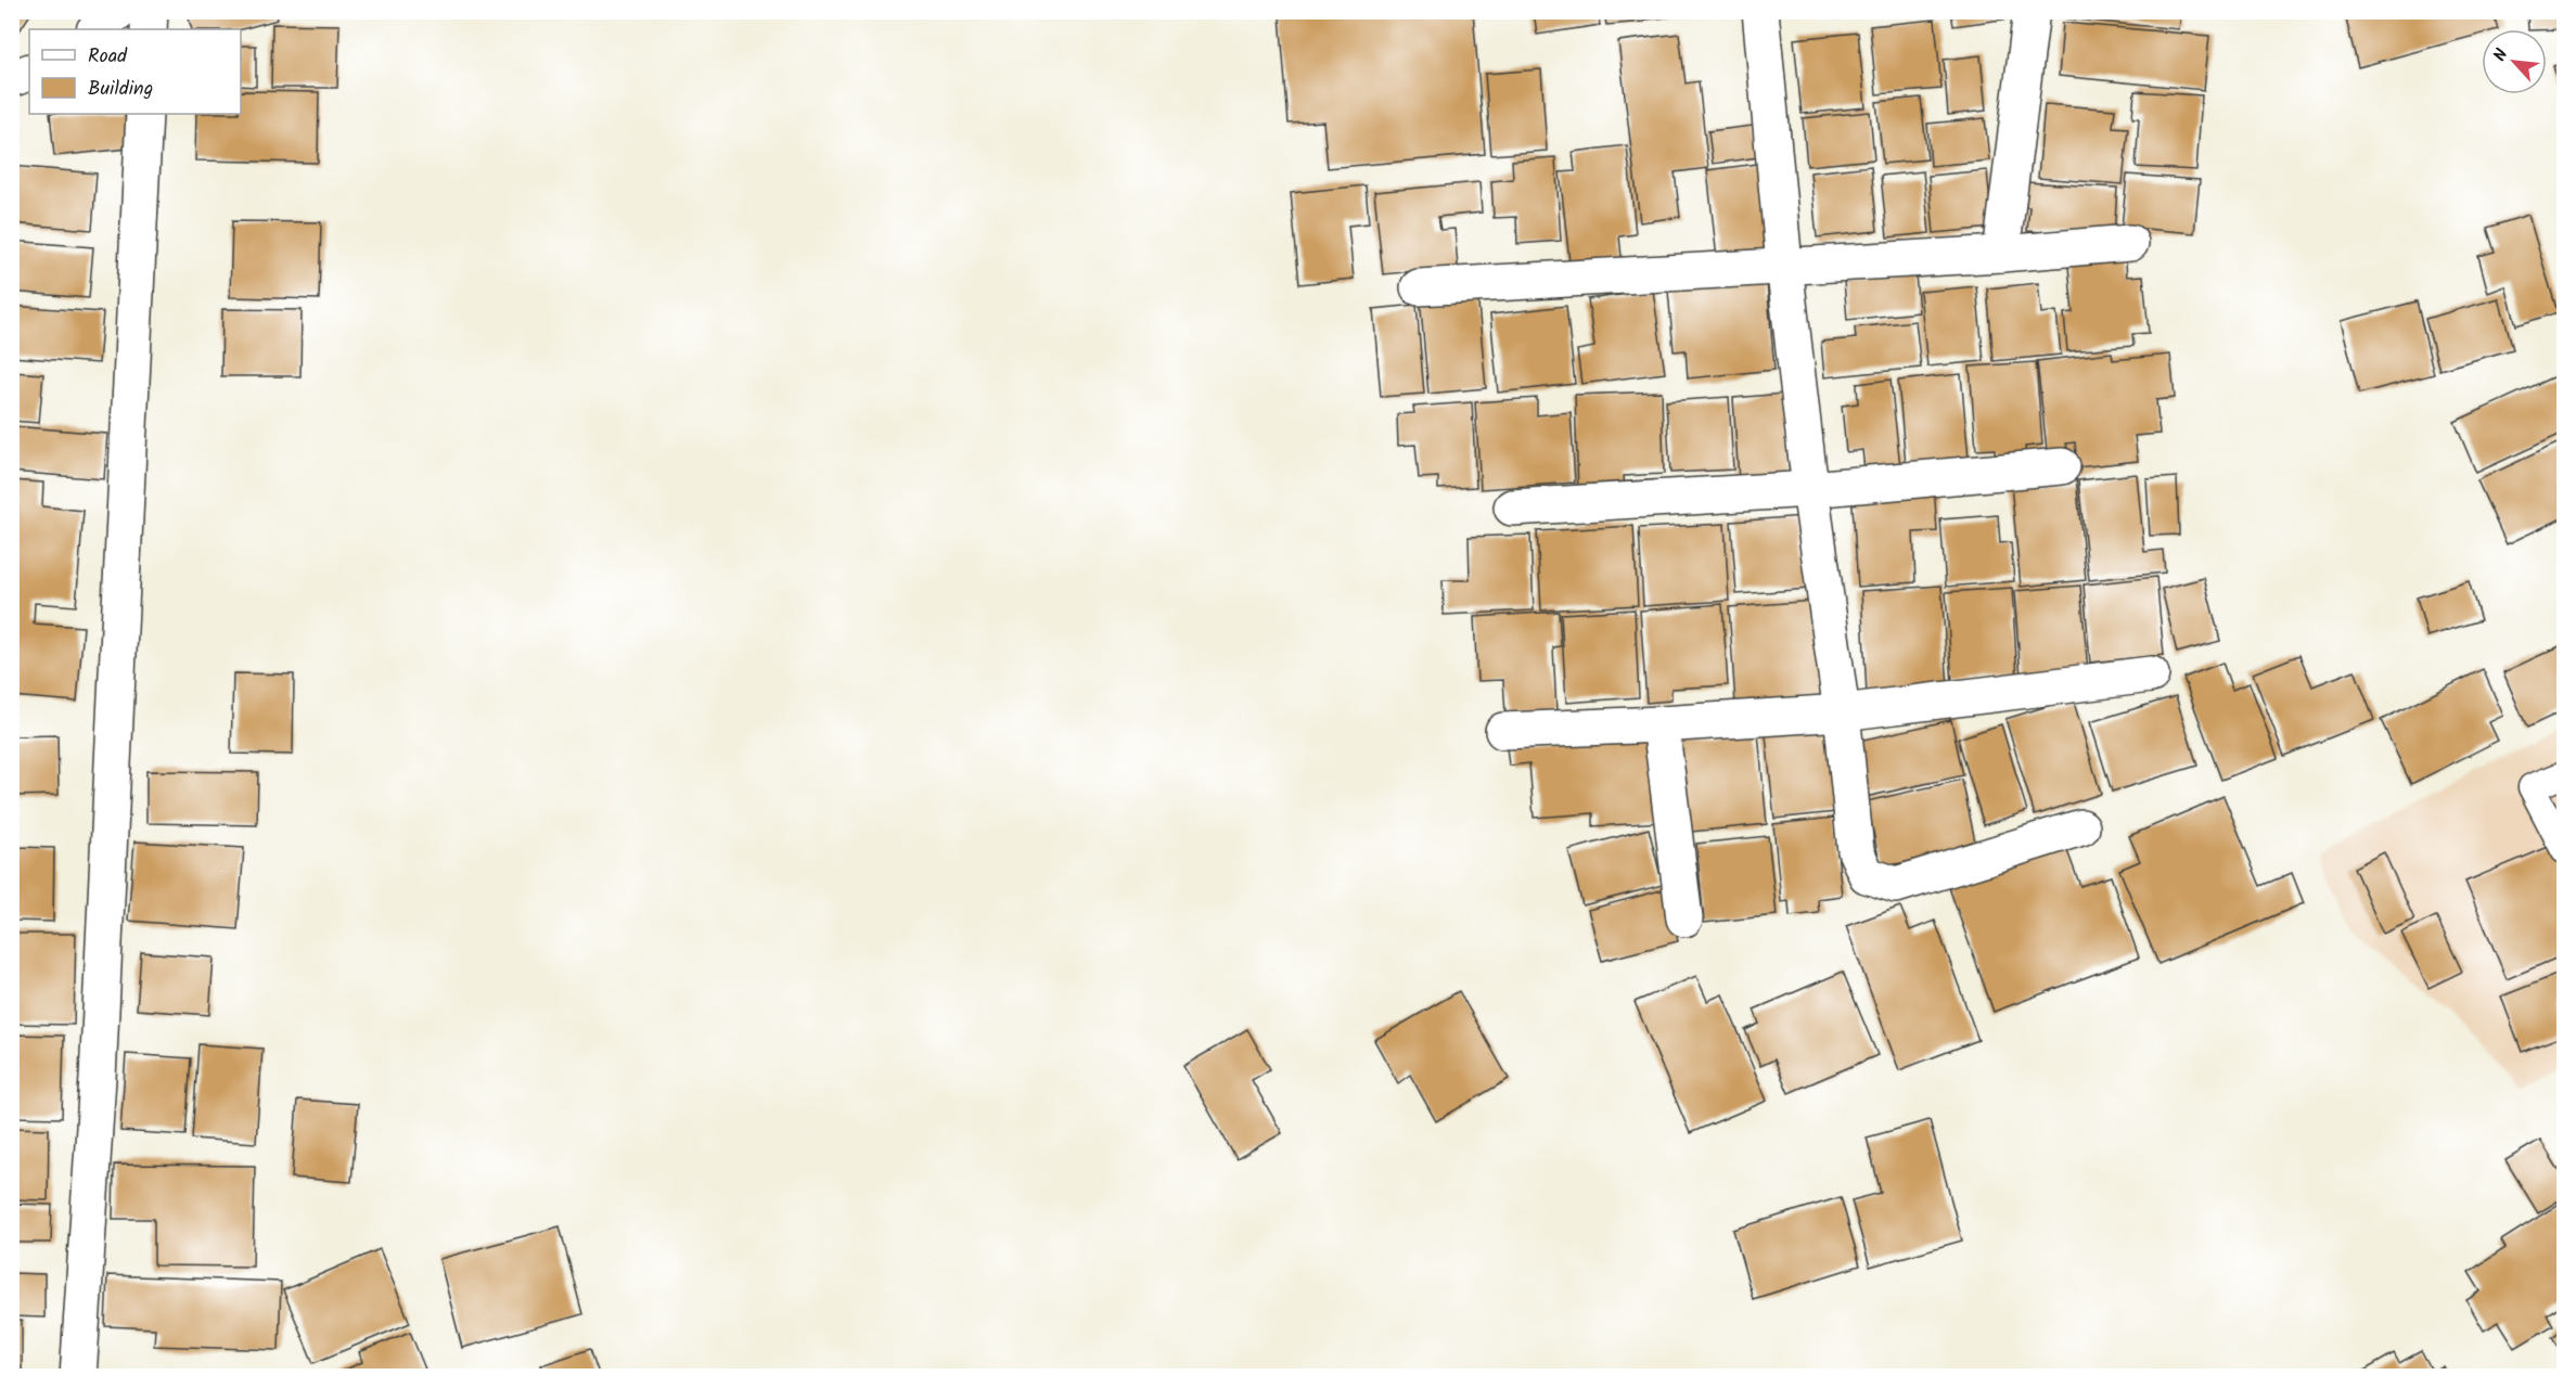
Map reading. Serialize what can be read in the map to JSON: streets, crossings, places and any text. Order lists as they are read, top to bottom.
{
  "legend": ["Road", "Building"],
  "north": "top left"
}
